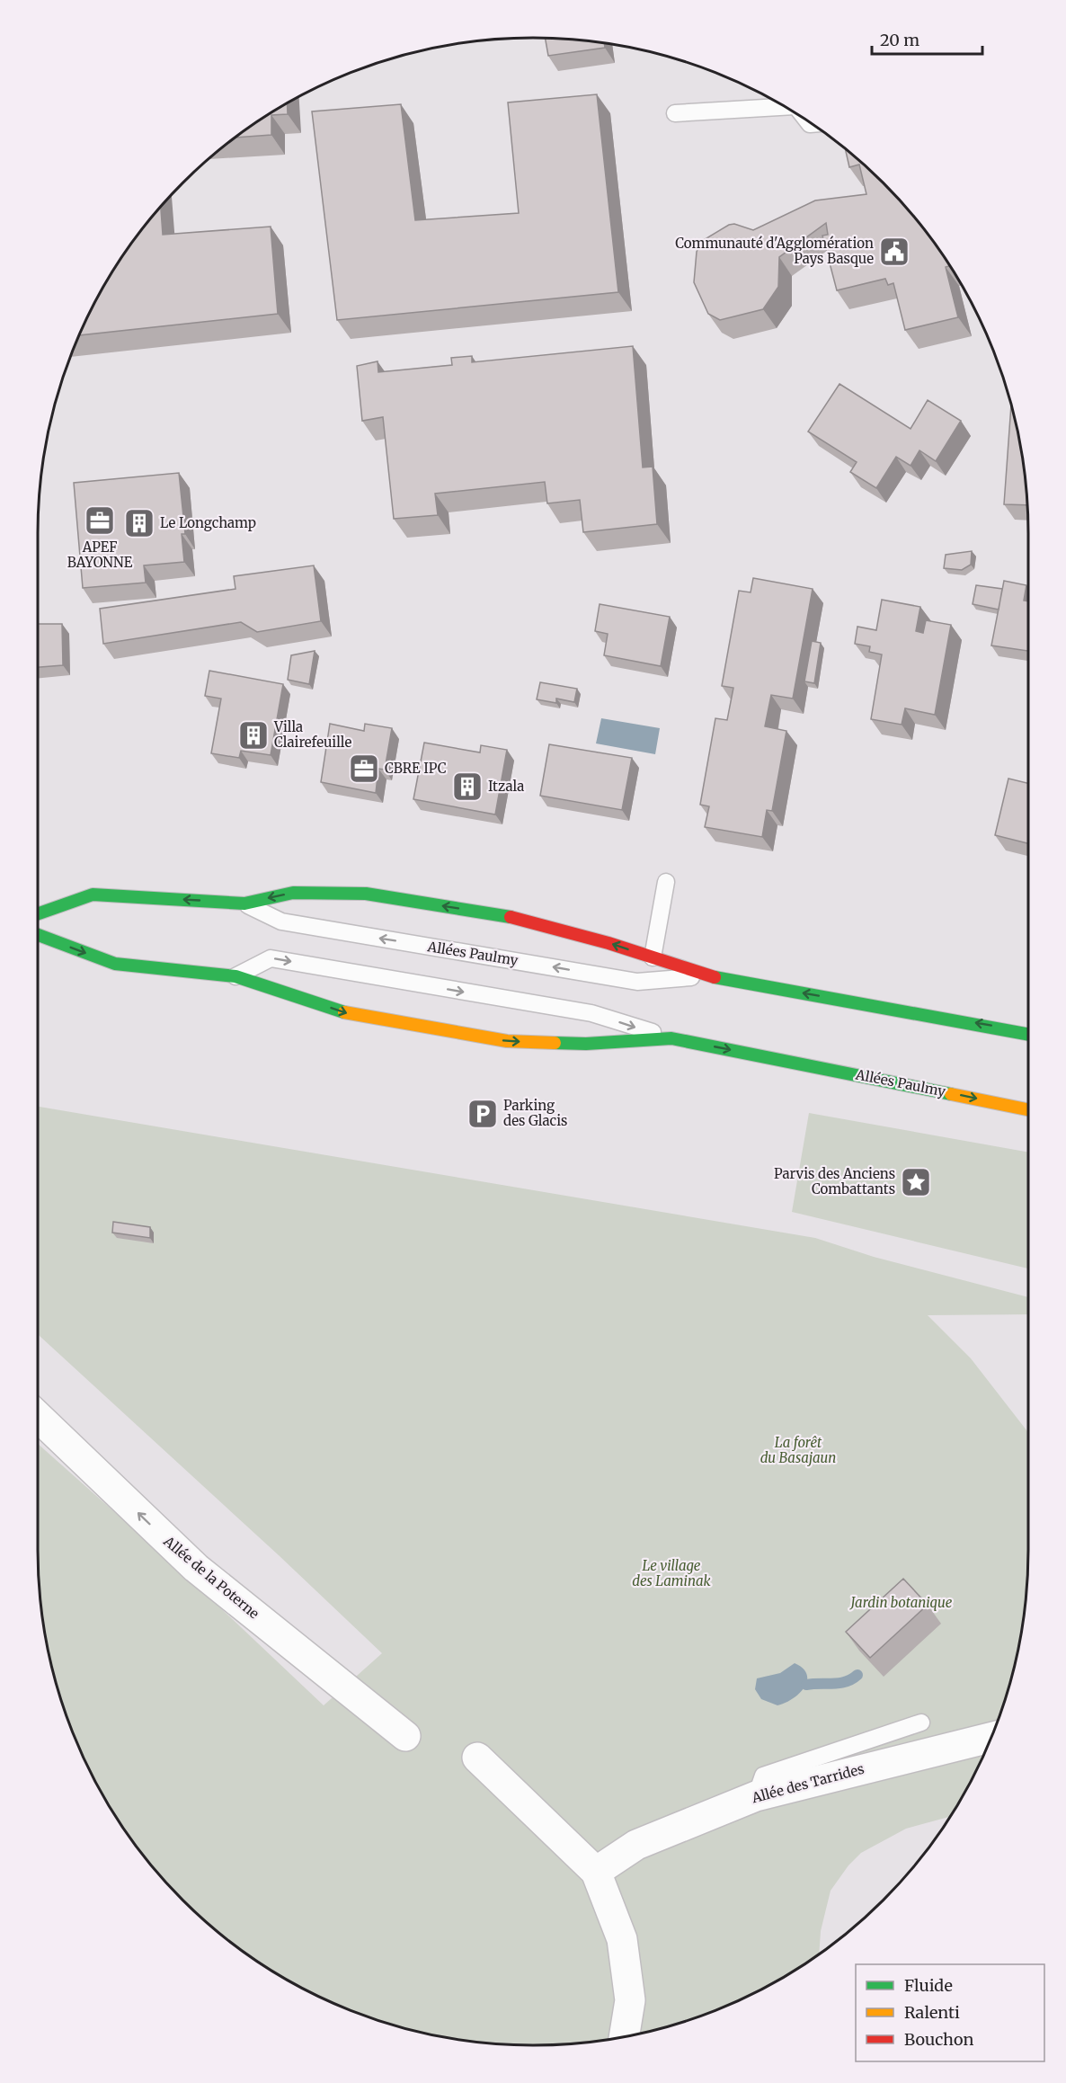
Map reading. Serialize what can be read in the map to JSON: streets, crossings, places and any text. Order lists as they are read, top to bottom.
{
  "streets": {
    "main road": ["Allées Paulmy"],
    "street": ["Allée de la Poterne", "Allée des Tarrides"]
  },
  "one_way": ["Allée de la Poterne"],
  "parks": ["La forêt du Basajaun", "Le village des Laminak", "Jardin botanique"],
  "places": {
    "public building": ["Communauté d'Agglomération Pays Basque"],
    "office": ["APEF BAYONNE", "CBRE IPC"],
    "building": ["Le Longchamp", "Villa Clairefeuille", "Itzala"],
    "parking": ["Parking des Glacis"],
    "place": ["Parvis des Anciens Combattants"]
  },
  "legend": ["Fluide", "Ralenti", "Bouchon"],
  "scale_bar": "20 m"
}
